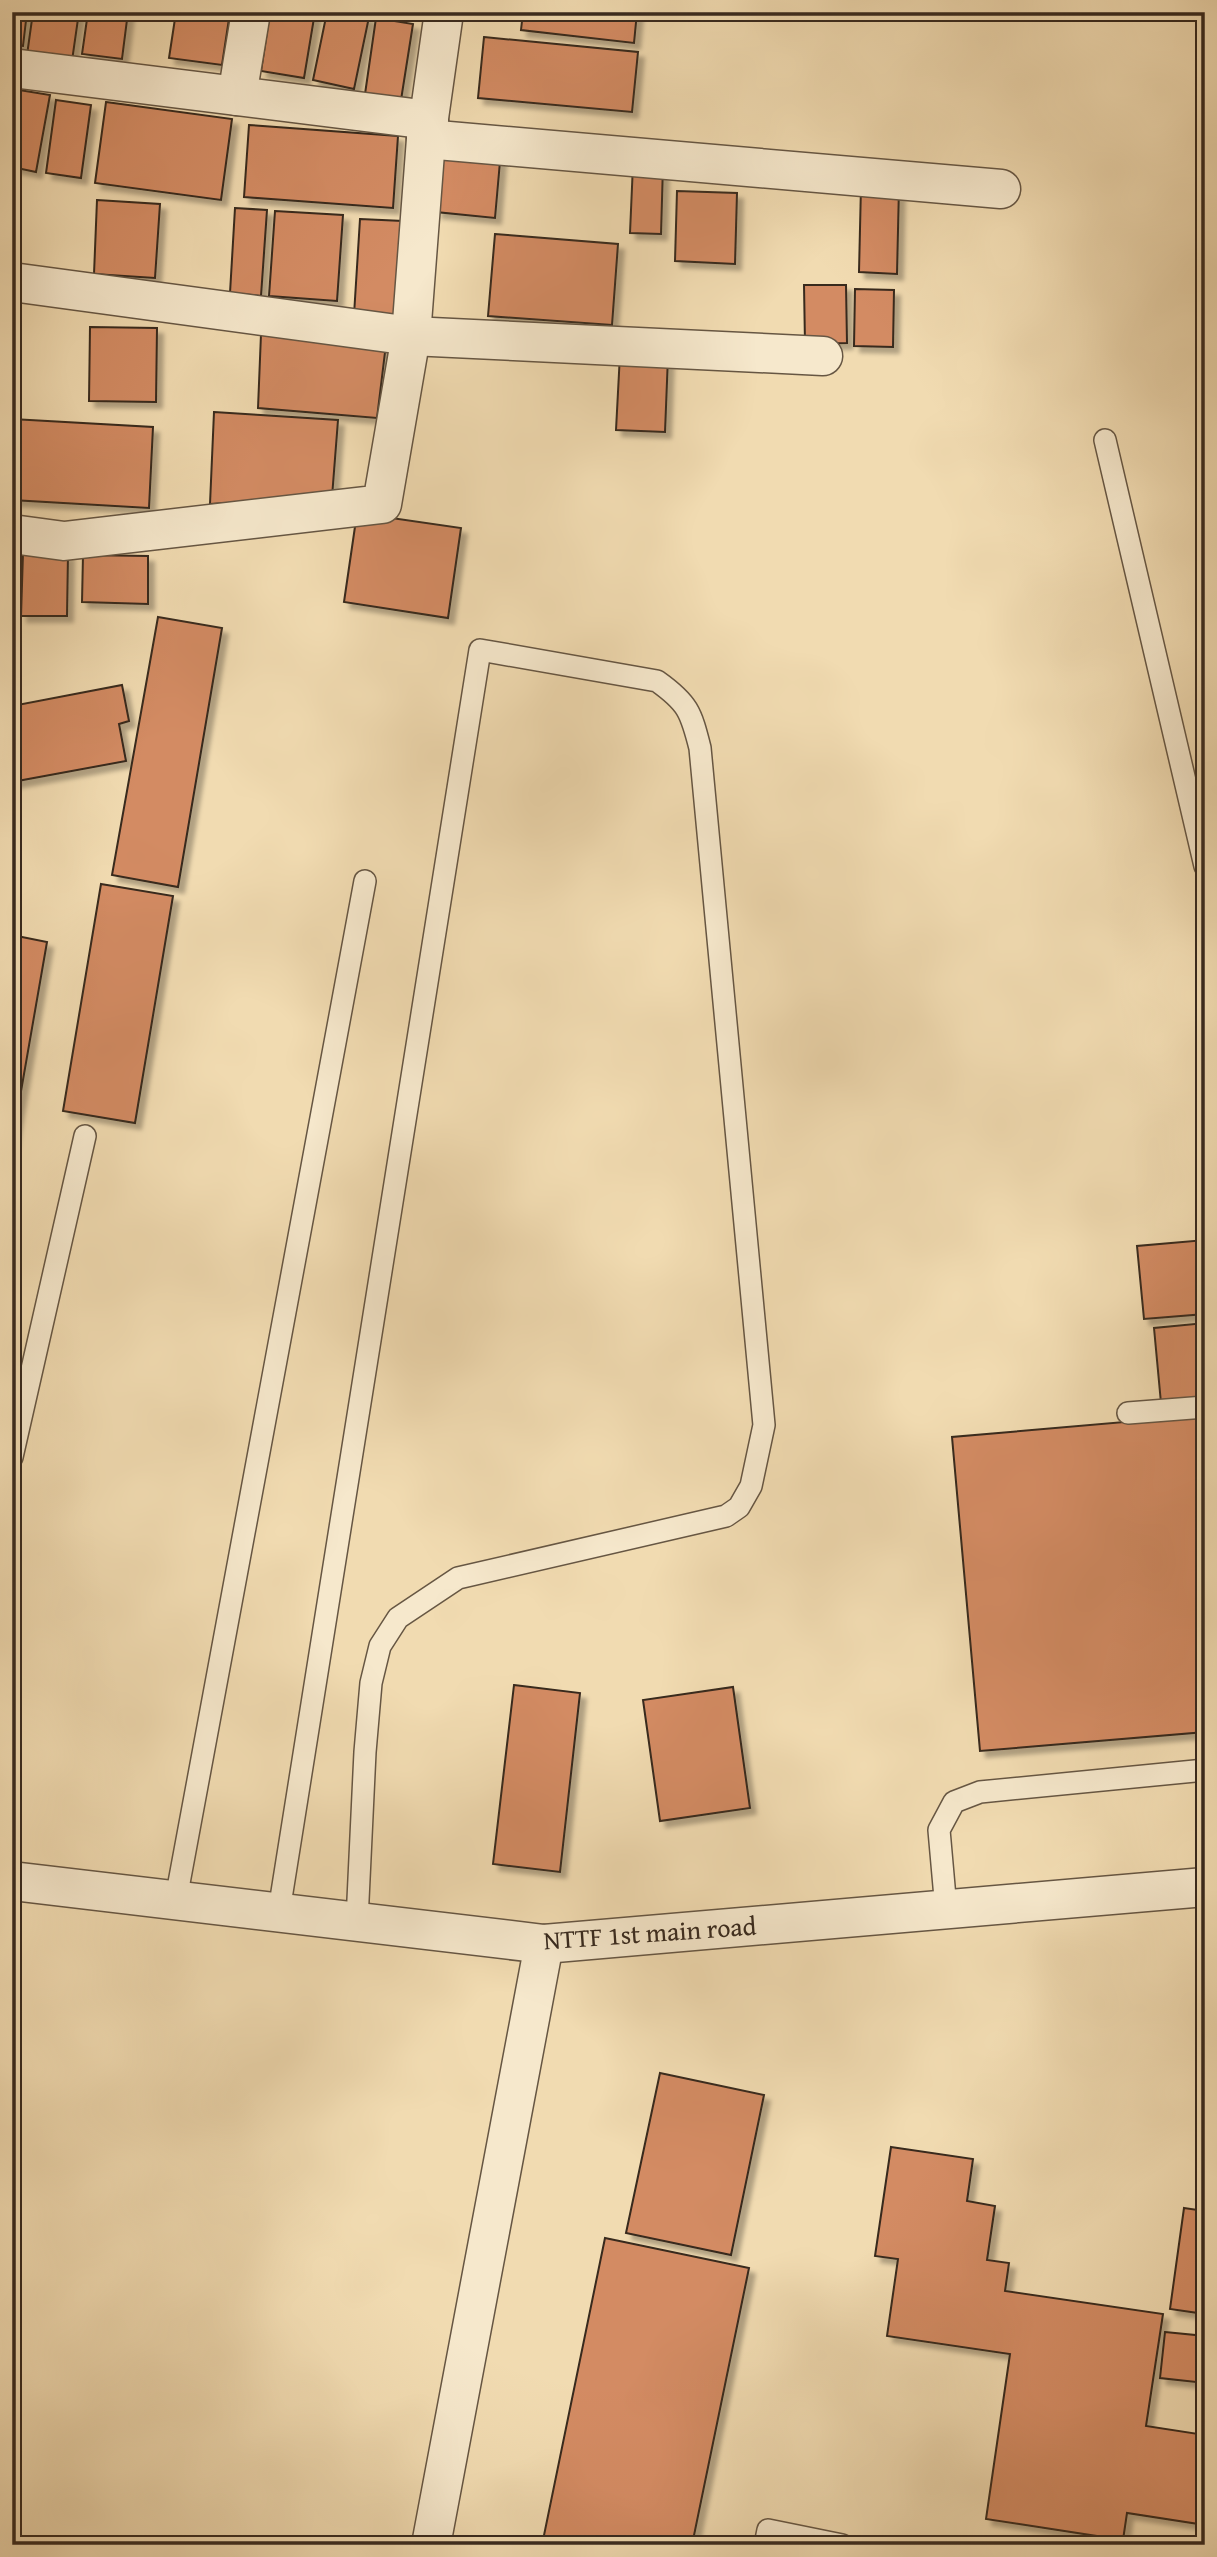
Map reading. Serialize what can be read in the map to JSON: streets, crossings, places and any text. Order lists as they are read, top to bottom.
{
  "streets": {
    "street": ["NTTF 1st main road"]
  }
}
